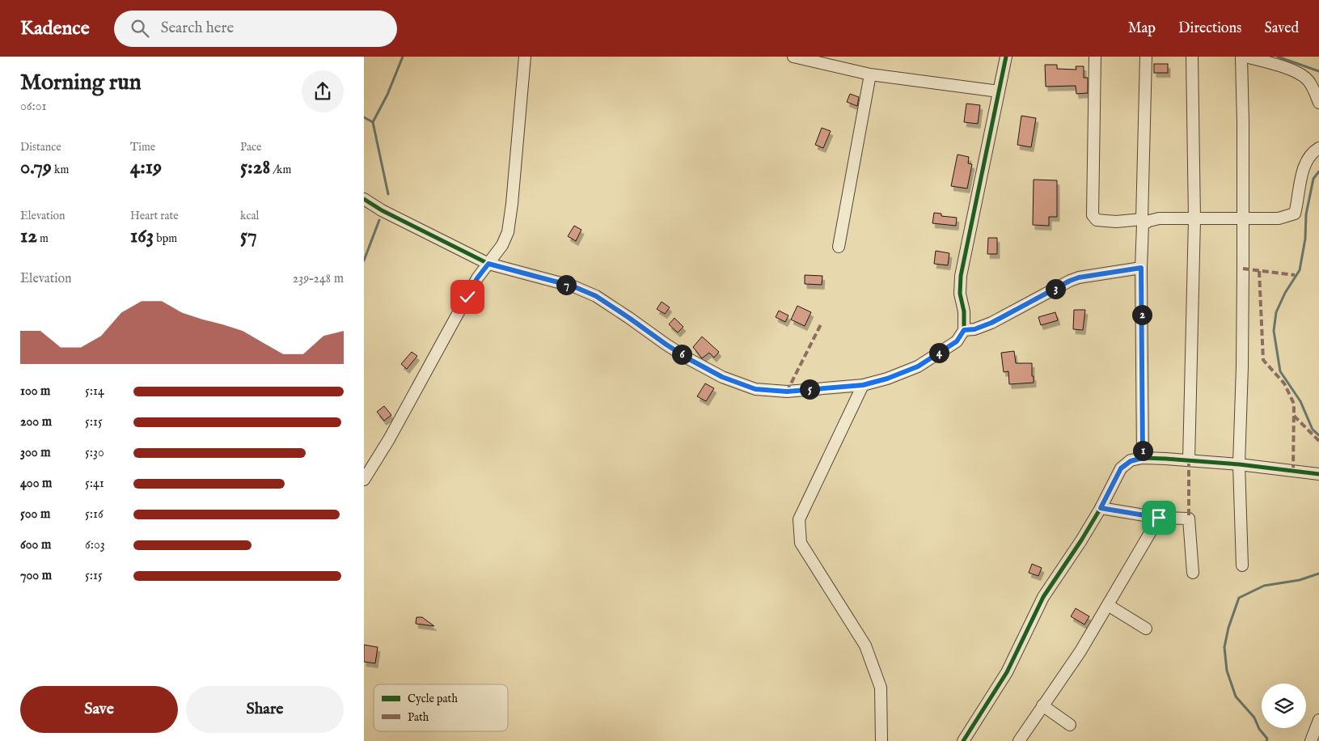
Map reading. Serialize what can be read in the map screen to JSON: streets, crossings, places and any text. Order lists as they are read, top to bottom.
{
  "legend": ["Cycle path", "Path"],
  "page": {
    "header": "Kadence",
    "search": "Search here",
    "nav": ["Map", "Directions", "Saved"],
    "heading": ["Morning run", "06:01"],
    "stats": [
      ["Distance", "0.79 km"],
      ["Time", "4:19"],
      ["Pace", "5:28 /km"],
      ["Elevation", "12 m"],
      ["Heart rate", "163 bpm"],
      ["kcal", "57"]
    ],
    "chart": ["Elevation", "239–248 m"],
    "pins": [
      "7",
      "3",
      "2",
      "4",
      "6",
      "5",
      "1"
    ],
    "list": [
      {
        "name": "100 m",
        "note": "5:14"
      },
      {
        "name": "200 m",
        "note": "5:15"
      },
      {
        "name": "300 m",
        "note": "5:30"
      },
      {
        "name": "400 m",
        "note": "5:41"
      },
      {
        "name": "500 m",
        "note": "5:16"
      },
      {
        "name": "600 m",
        "note": "6:03"
      },
      {
        "name": "700 m",
        "note": "5:15"
      }
    ],
    "buttons": ["Save", "Share"]
  }
}
